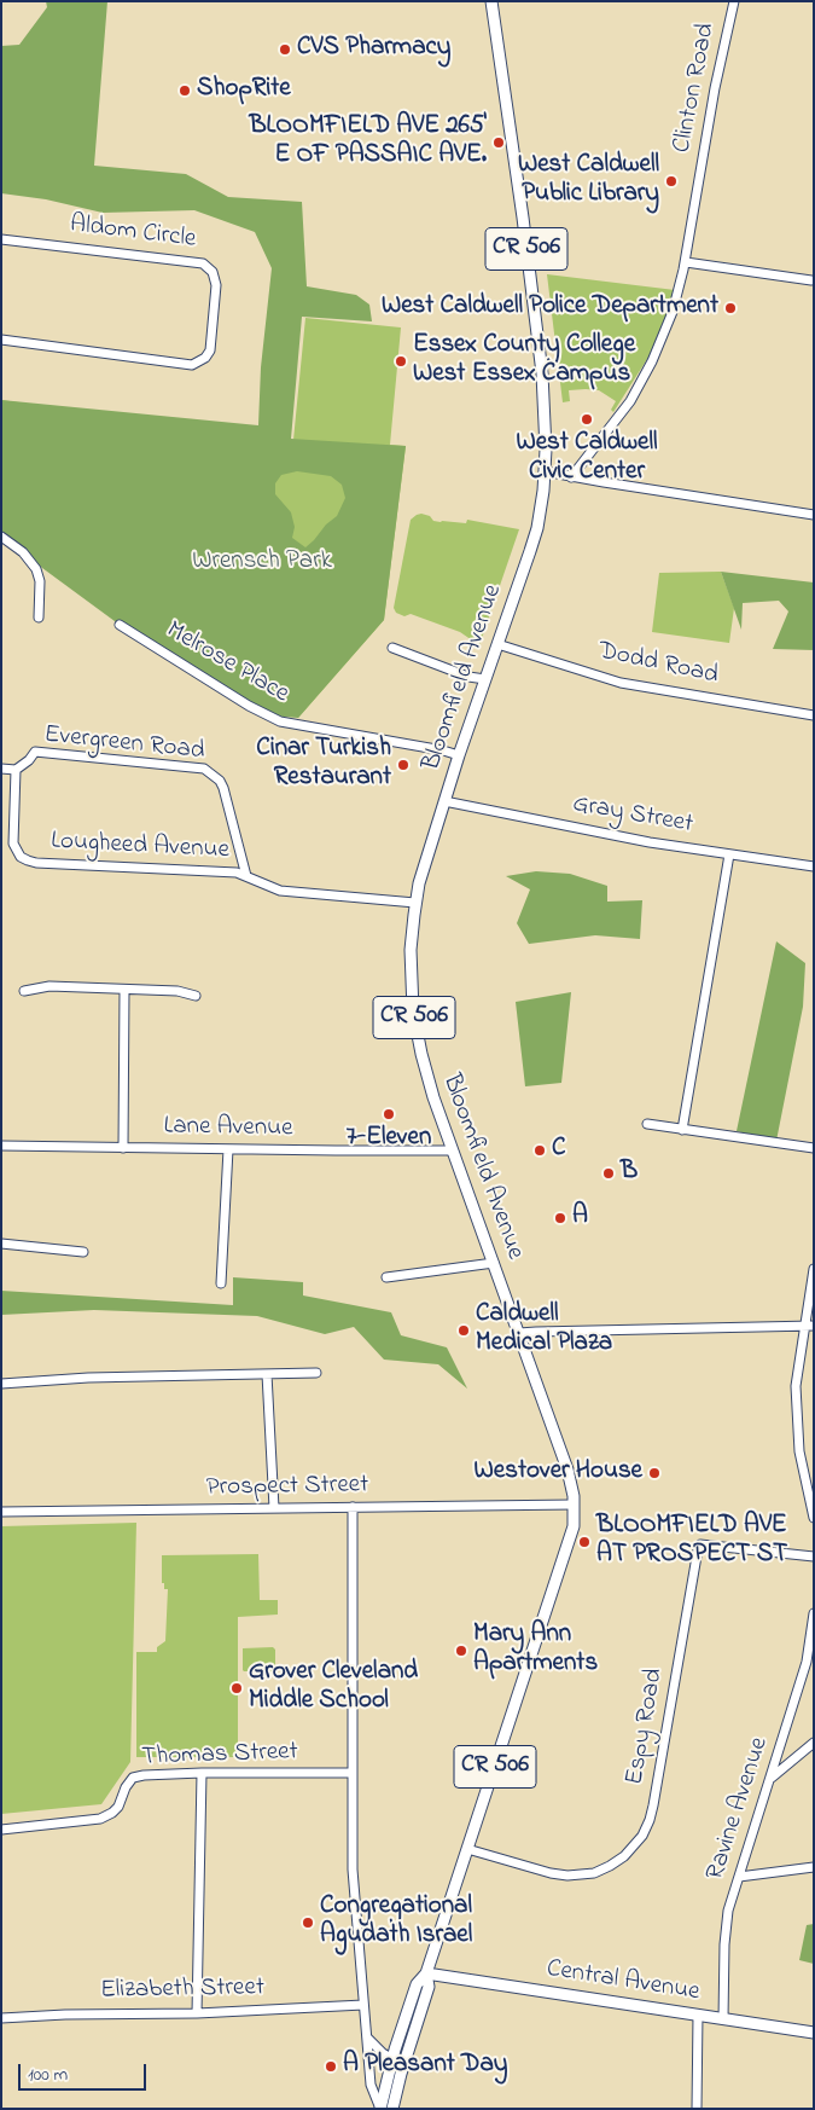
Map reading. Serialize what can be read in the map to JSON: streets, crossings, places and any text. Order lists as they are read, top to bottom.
{
  "streets": {
    "main road": ["CR 506", "Bloomfield Avenue", "Central Avenue"],
    "street": [
      "Clinton Road",
      "Aldom Circle",
      "Melrose Place",
      "Dodd Road",
      "Evergreen Road",
      "Gray Street",
      "Lougheed Avenue",
      "Lane Avenue",
      "Prospect Street",
      "Espy Road",
      "Thomas Street",
      "Ravine Avenue",
      "Elizabeth Street"
    ]
  },
  "crossings": [
    ["Melrose Place", "Bloomfield Avenue"],
    ["Dodd Road", "Bloomfield Avenue"],
    ["Bloomfield Avenue", "Gray Street"],
    ["Bloomfield Avenue", "Lougheed Avenue"],
    ["Bloomfield Avenue", "Lane Avenue"],
    ["Bloomfield Avenue", "Prospect Street"],
    ["Bloomfield Avenue", "Espy Road"],
    ["Bloomfield Avenue", "Central Avenue"],
    ["Evergreen Road", "Lougheed Avenue"],
    ["Ravine Avenue", "Central Avenue"]
  ],
  "parks": ["Wrensch Park"],
  "places": [
    "CVS Pharmacy",
    "ShopRite",
    "BLOOMFIELD AVE 265' E OF PASSAIC AVE.",
    "West Caldwell Public Library",
    "West Caldwell Police Department",
    "Essex County College West Essex Campus",
    "West Caldwell Civic Center",
    "Cinar Turkish Restaurant",
    "7-Eleven",
    "C",
    "B",
    "A",
    "Caldwell Medical Plaza",
    "Westover House",
    "BLOOMFIELD AVE AT PROSPECT ST",
    "Mary Ann Apartments",
    "Grover Cleveland Middle School",
    "Congregational Agudath Israel",
    "A Pleasant Day"
  ],
  "scale_bar": "100 m"
}
